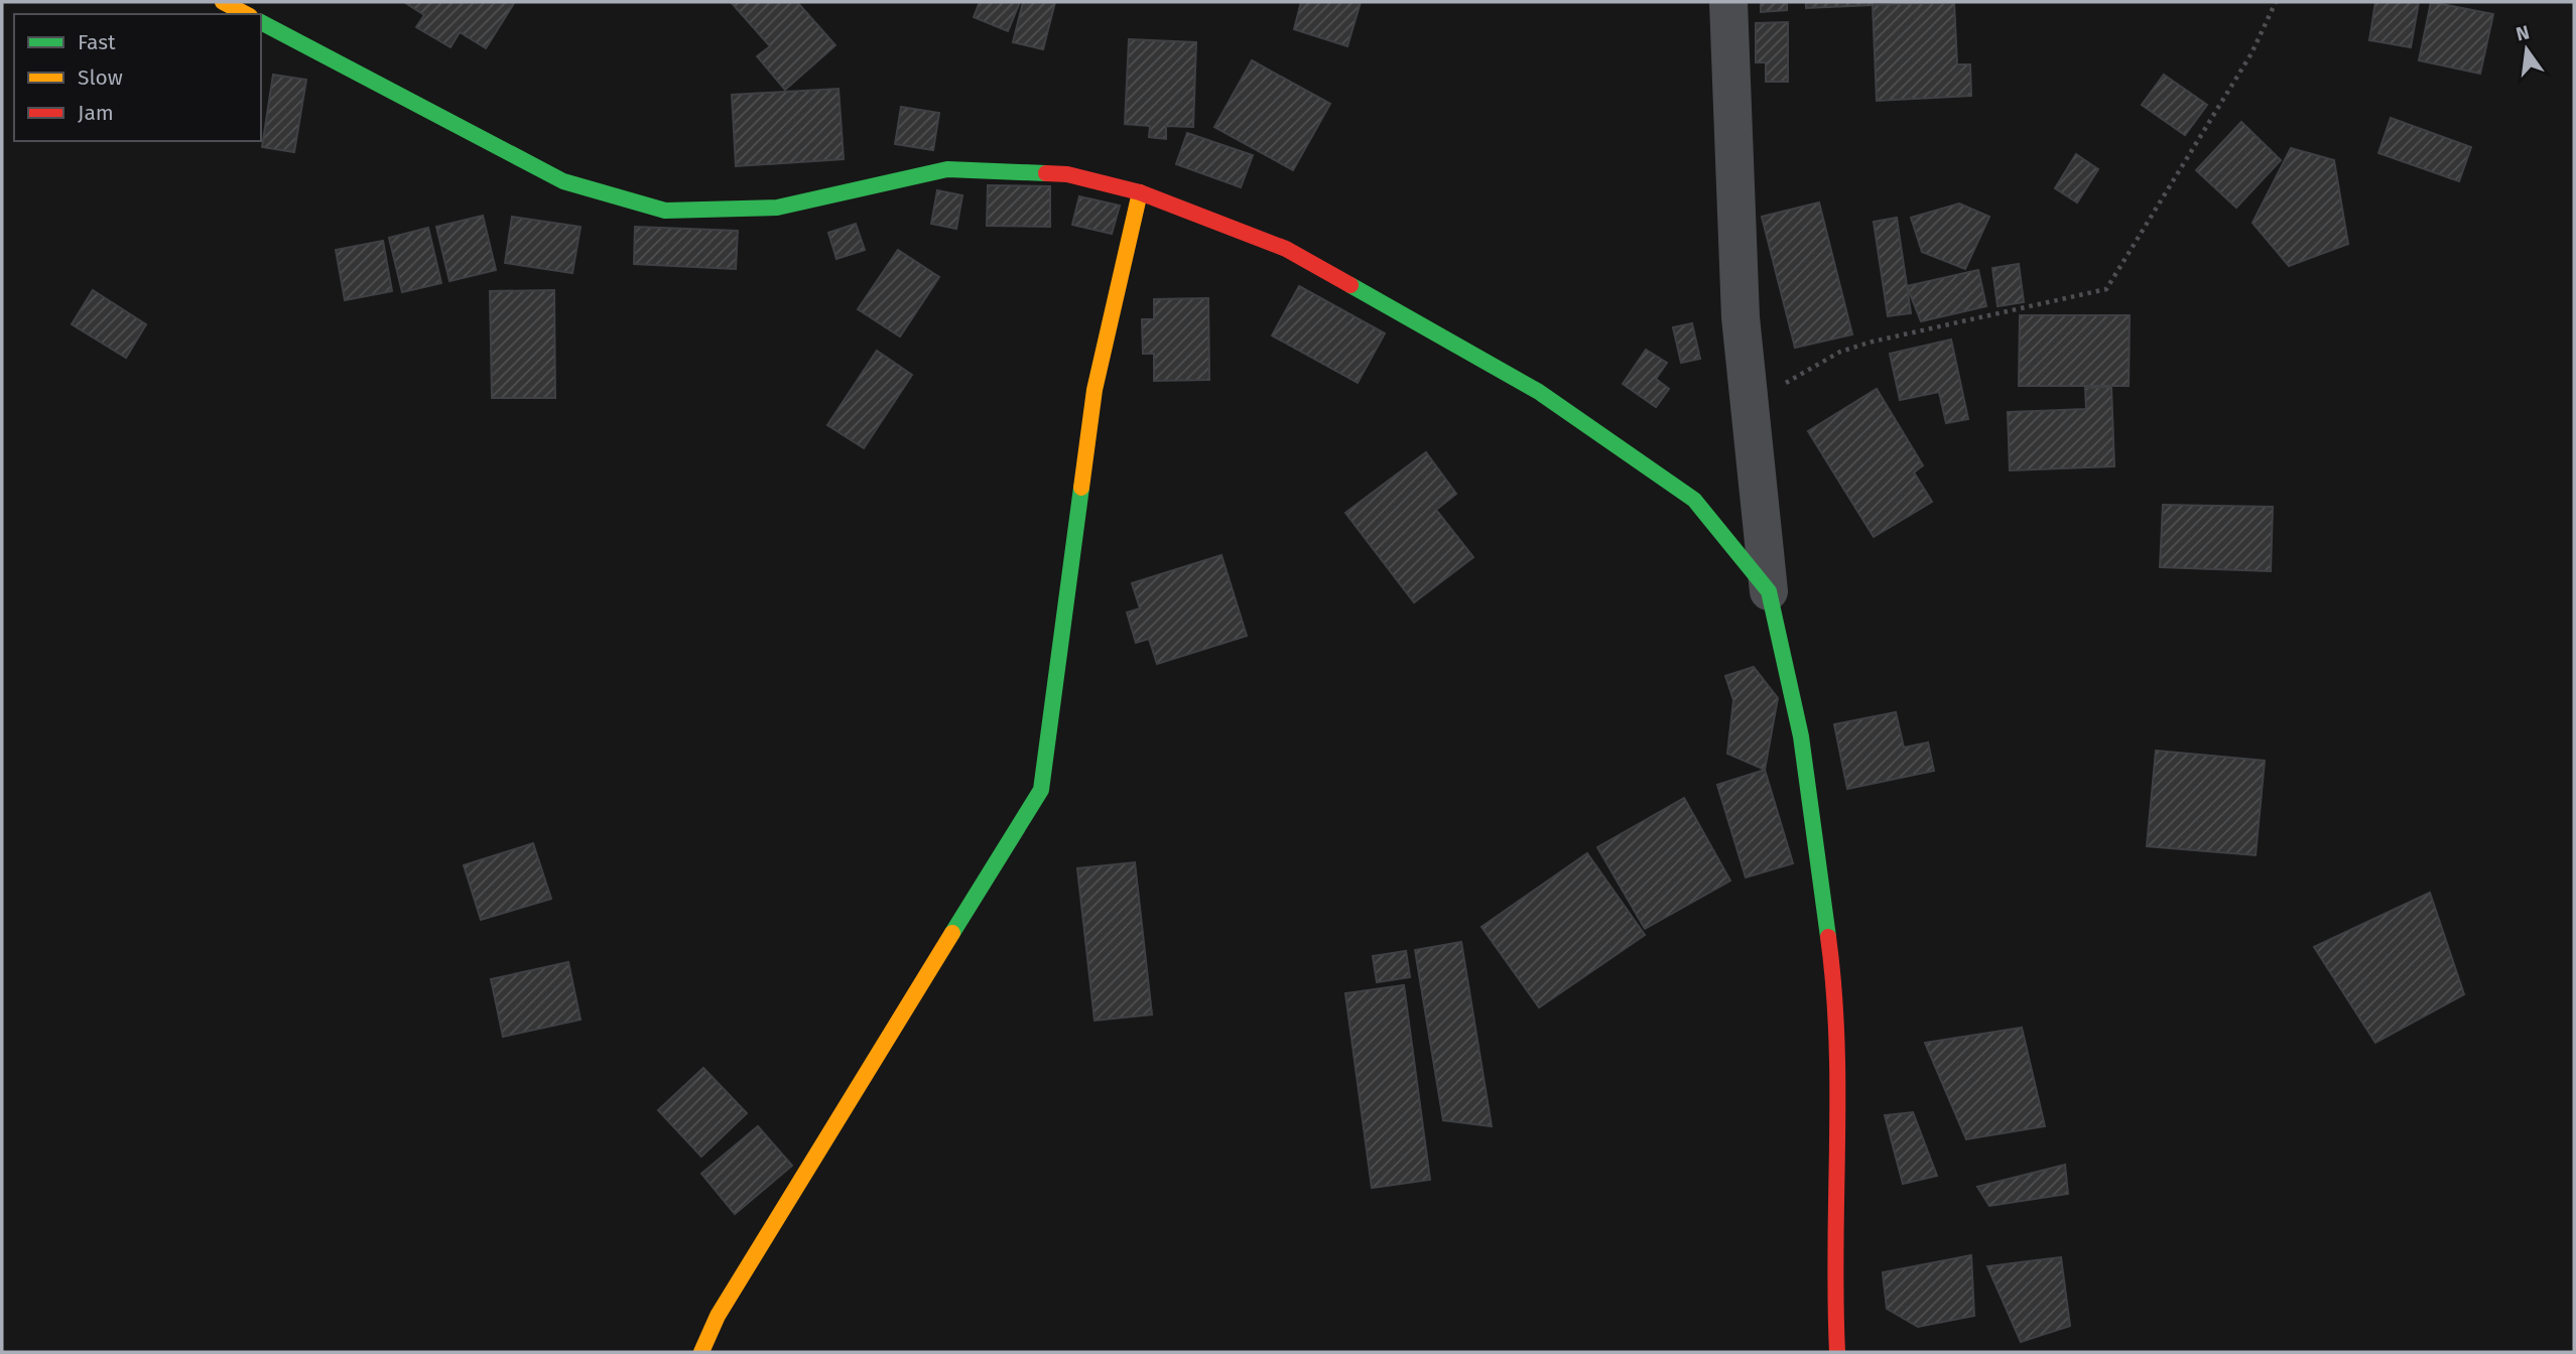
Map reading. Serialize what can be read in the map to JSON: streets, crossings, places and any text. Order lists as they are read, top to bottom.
{
  "legend": ["Fast", "Slow", "Jam"],
  "north": "top"
}
